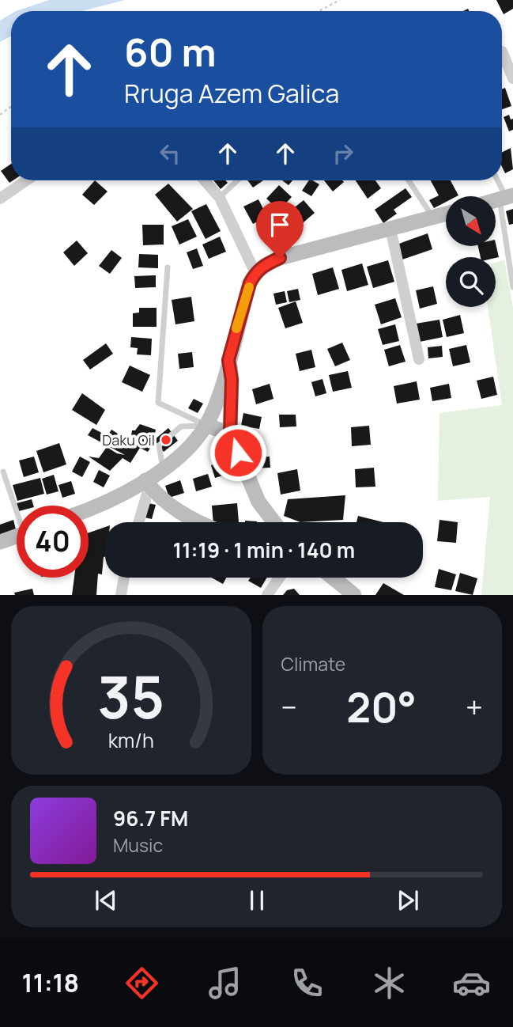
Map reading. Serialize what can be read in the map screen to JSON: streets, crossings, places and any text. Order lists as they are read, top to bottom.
{
  "places": ["Daku Oil"],
  "north": "bottom right",
  "page": {
    "turn": ["60 m", "Rruga Azem Galica"],
    "limit": "40",
    "trip": "11:19 · 1 min · 140 m",
    "tile": "Climate",
    "heat": ["−", "20°", "+"],
    "song": ["96.7 FM", "Music"],
    "tabs": "11:18",
    "gauge": ["35", "km/h"]
  }
}
